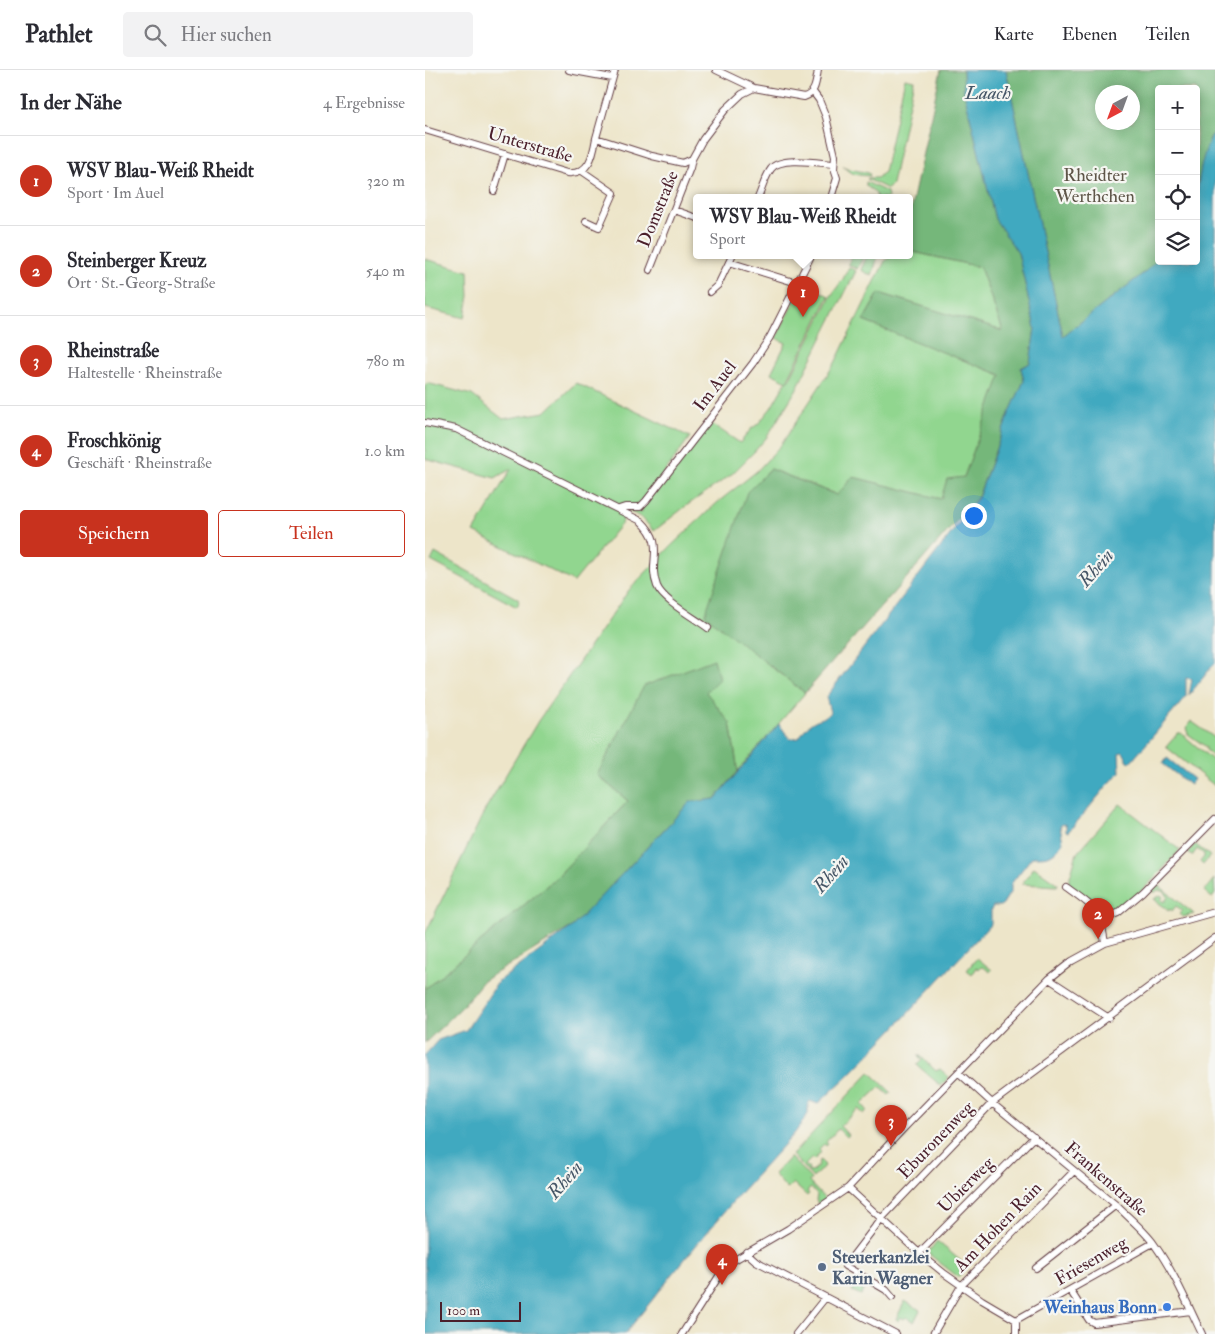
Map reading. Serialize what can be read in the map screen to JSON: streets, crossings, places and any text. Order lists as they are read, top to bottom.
{
  "streets": {
    "street": [
      "Unterstraße",
      "Domstraße",
      "Im Auel",
      "Eburonenweg",
      "Frankenstraße",
      "Ubierweg",
      "Am Hohen Rain",
      "Friesenweg"
    ]
  },
  "crossings": [
    ["Unterstraße", "Domstraße"],
    ["Eburonenweg", "Frankenstraße"],
    ["Frankenstraße", "Ubierweg"],
    ["Frankenstraße", "Am Hohen Rain"],
    ["Frankenstraße", "Friesenweg"]
  ],
  "water": ["Laach", "Rhein"],
  "parks": ["Rheidter Werthchen"],
  "places": ["Steuerkanzlei Karin Wagner", "Weinhaus Bonn"],
  "scale_bar": "100 m",
  "north": "bottom left",
  "page": {
    "header": "Pathlet",
    "search": "Hier suchen",
    "nav": ["Karte", "Ebenen", "Teilen"],
    "heading": ["In der Nähe", "4 Ergebnisse"],
    "map_buttons": ["+", "−"],
    "list": [
      {
        "mark": "1",
        "name": "WSV Blau-Weiß Rheidt",
        "note": "Sport · Im Auel",
        "value": "320 m"
      },
      {
        "mark": "2",
        "name": "Steinberger Kreuz",
        "note": "Ort · St.-Georg-Straße",
        "value": "540 m"
      },
      {
        "mark": "3",
        "name": "Rheinstraße",
        "note": "Haltestelle · Rheinstraße",
        "value": "780 m"
      },
      {
        "mark": "4",
        "name": "Froschkönig",
        "note": "Geschäft · Rheinstraße",
        "value": "1.0 km"
      }
    ],
    "popup": ["WSV Blau-Weiß Rheidt", "Sport"],
    "pins": [
      "1",
      "2",
      "3",
      "4"
    ],
    "buttons": ["Speichern", "Teilen"],
    "scale": "100 m"
  }
}
